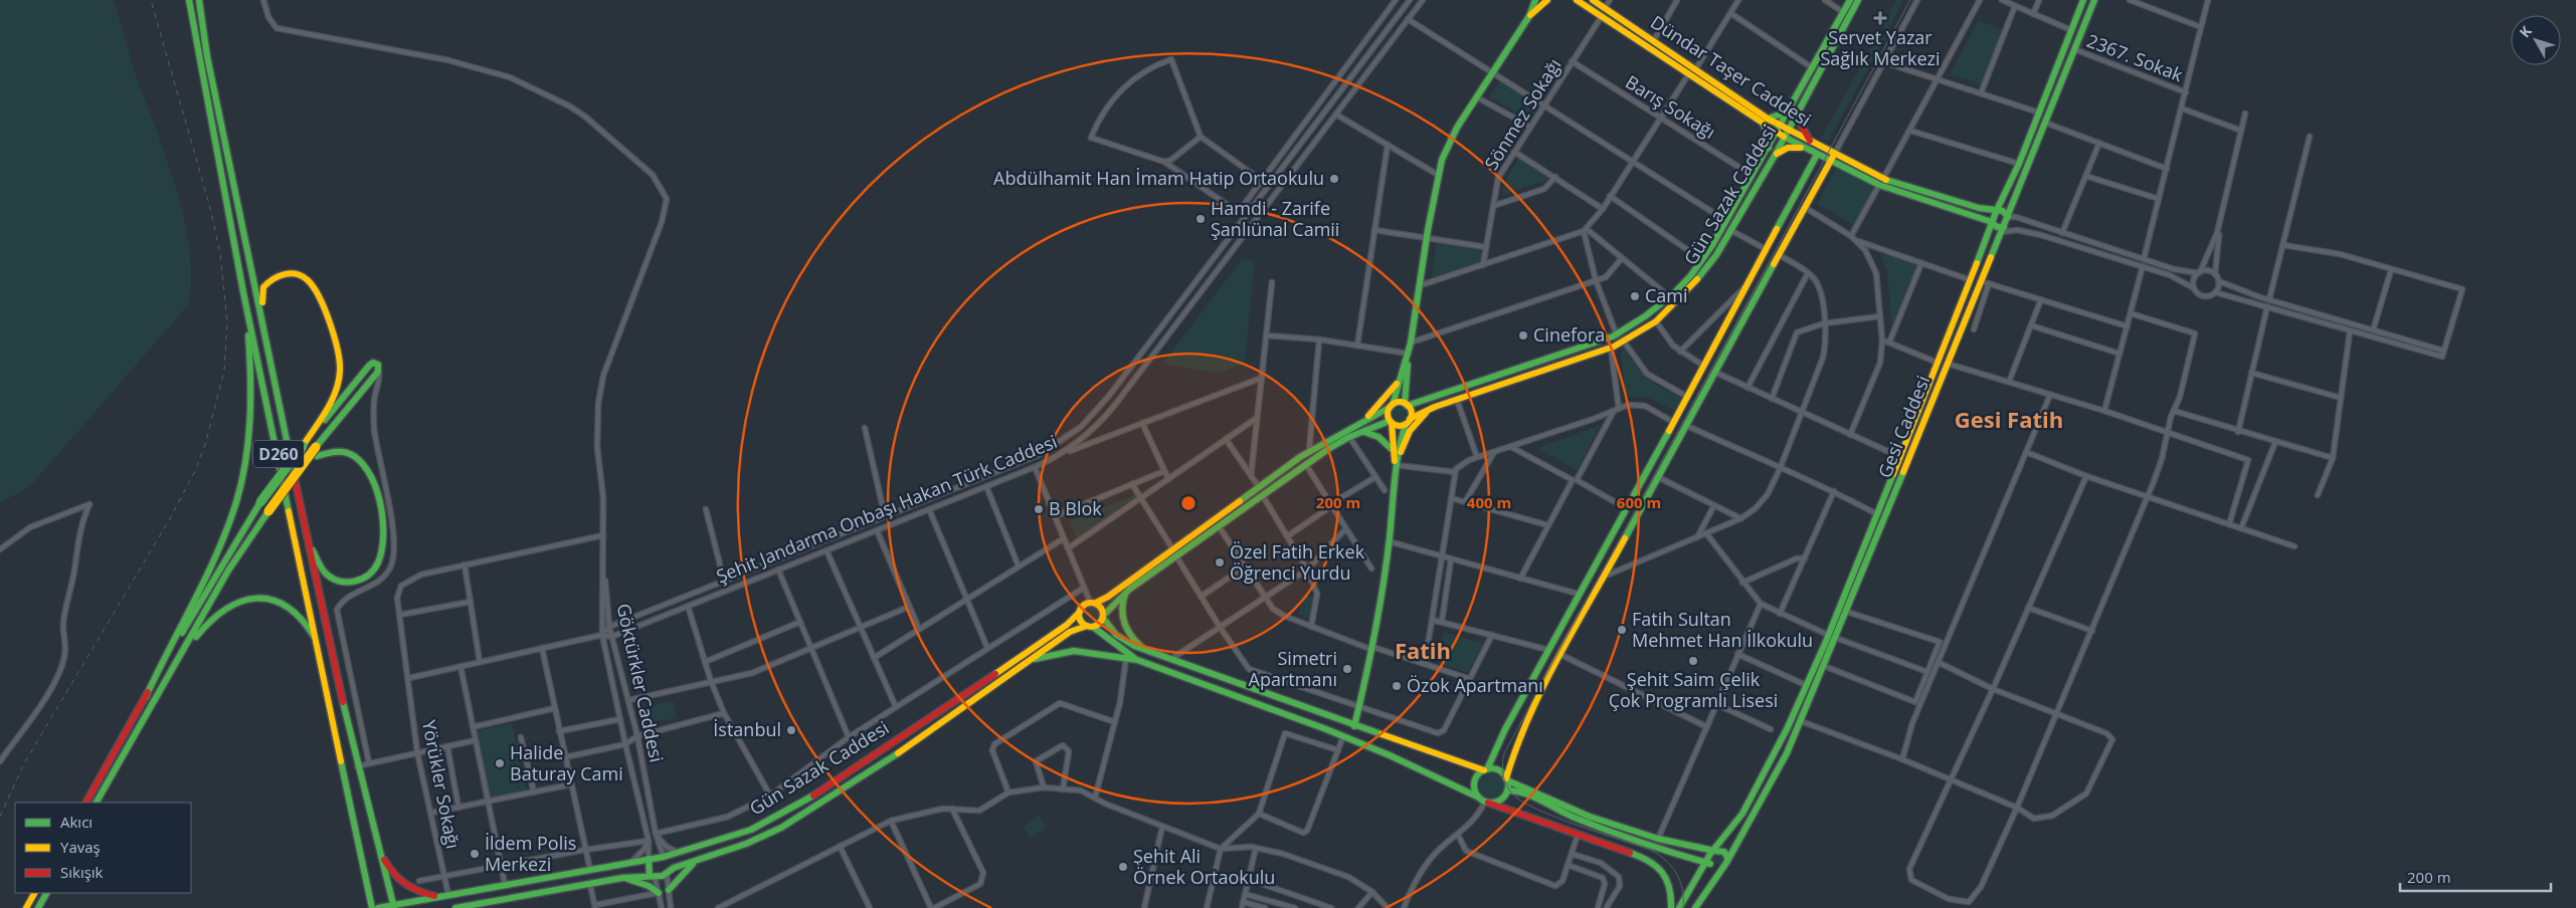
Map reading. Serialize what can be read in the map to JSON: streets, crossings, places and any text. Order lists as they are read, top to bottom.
{
  "streets": {
    "main road": [
      "Dündar Taşer Caddesi",
      "Gün Sazak Caddesi",
      "Gesi Caddesi",
      "D260"
    ],
    "street": [
      "2367. Sokak",
      "Barış Sokağı",
      "Sönmez Sokağı",
      "Şehit Jandarma Onbaşı Hakan Türk Caddesi",
      "Göktürkler Caddesi",
      "Yörükler Sokağı"
    ]
  },
  "crossings": [
    ["2367. Sokak", "Gesi Caddesi"],
    ["Dündar Taşer Caddesi", "Sönmez Sokağı"],
    ["Dündar Taşer Caddesi", "Gün Sazak Caddesi"],
    ["Dündar Taşer Caddesi", "Gesi Caddesi"],
    ["Barış Sokağı", "Sönmez Sokağı"],
    ["Barış Sokağı", "Gün Sazak Caddesi"],
    ["Gün Sazak Caddesi", "D260"],
    ["Gün Sazak Caddesi", "Göktürkler Caddesi"],
    ["Gün Sazak Caddesi", "Yörükler Sokağı"],
    ["Şehit Jandarma Onbaşı Hakan Türk Caddesi", "Göktürkler Caddesi"]
  ],
  "districts": ["Gesi Fatih", "Fatih"],
  "places": {
    "health": ["Servet Yazar Sağlık Merkezi"],
    "other": [
      "Abdülhamit Han İmam Hatip Ortaokulu",
      "Hamdi - Zarife Şanlıünal Camii",
      "Cami",
      "Cinefora",
      "B Blok",
      "Özel Fatih Erkek Öğrenci Yurdu",
      "Fatih Sultan Mehmet Han İlkokulu",
      "Şehit Saim Çelik Çok Programlı Lisesi",
      "Simetri Apartmanı",
      "Özok Apartmanı",
      "İstanbul",
      "Halide Baturay Cami",
      "İldem Polis Merkezi",
      "Şehit Ali Örnek Ortaokulu"
    ]
  },
  "legend": ["Akıcı", "Yavaş", "Sıkışık"],
  "scale_bar": "200 m",
  "north": "top left",
  "rings": ["200 m", "400 m", "600 m"]
}
